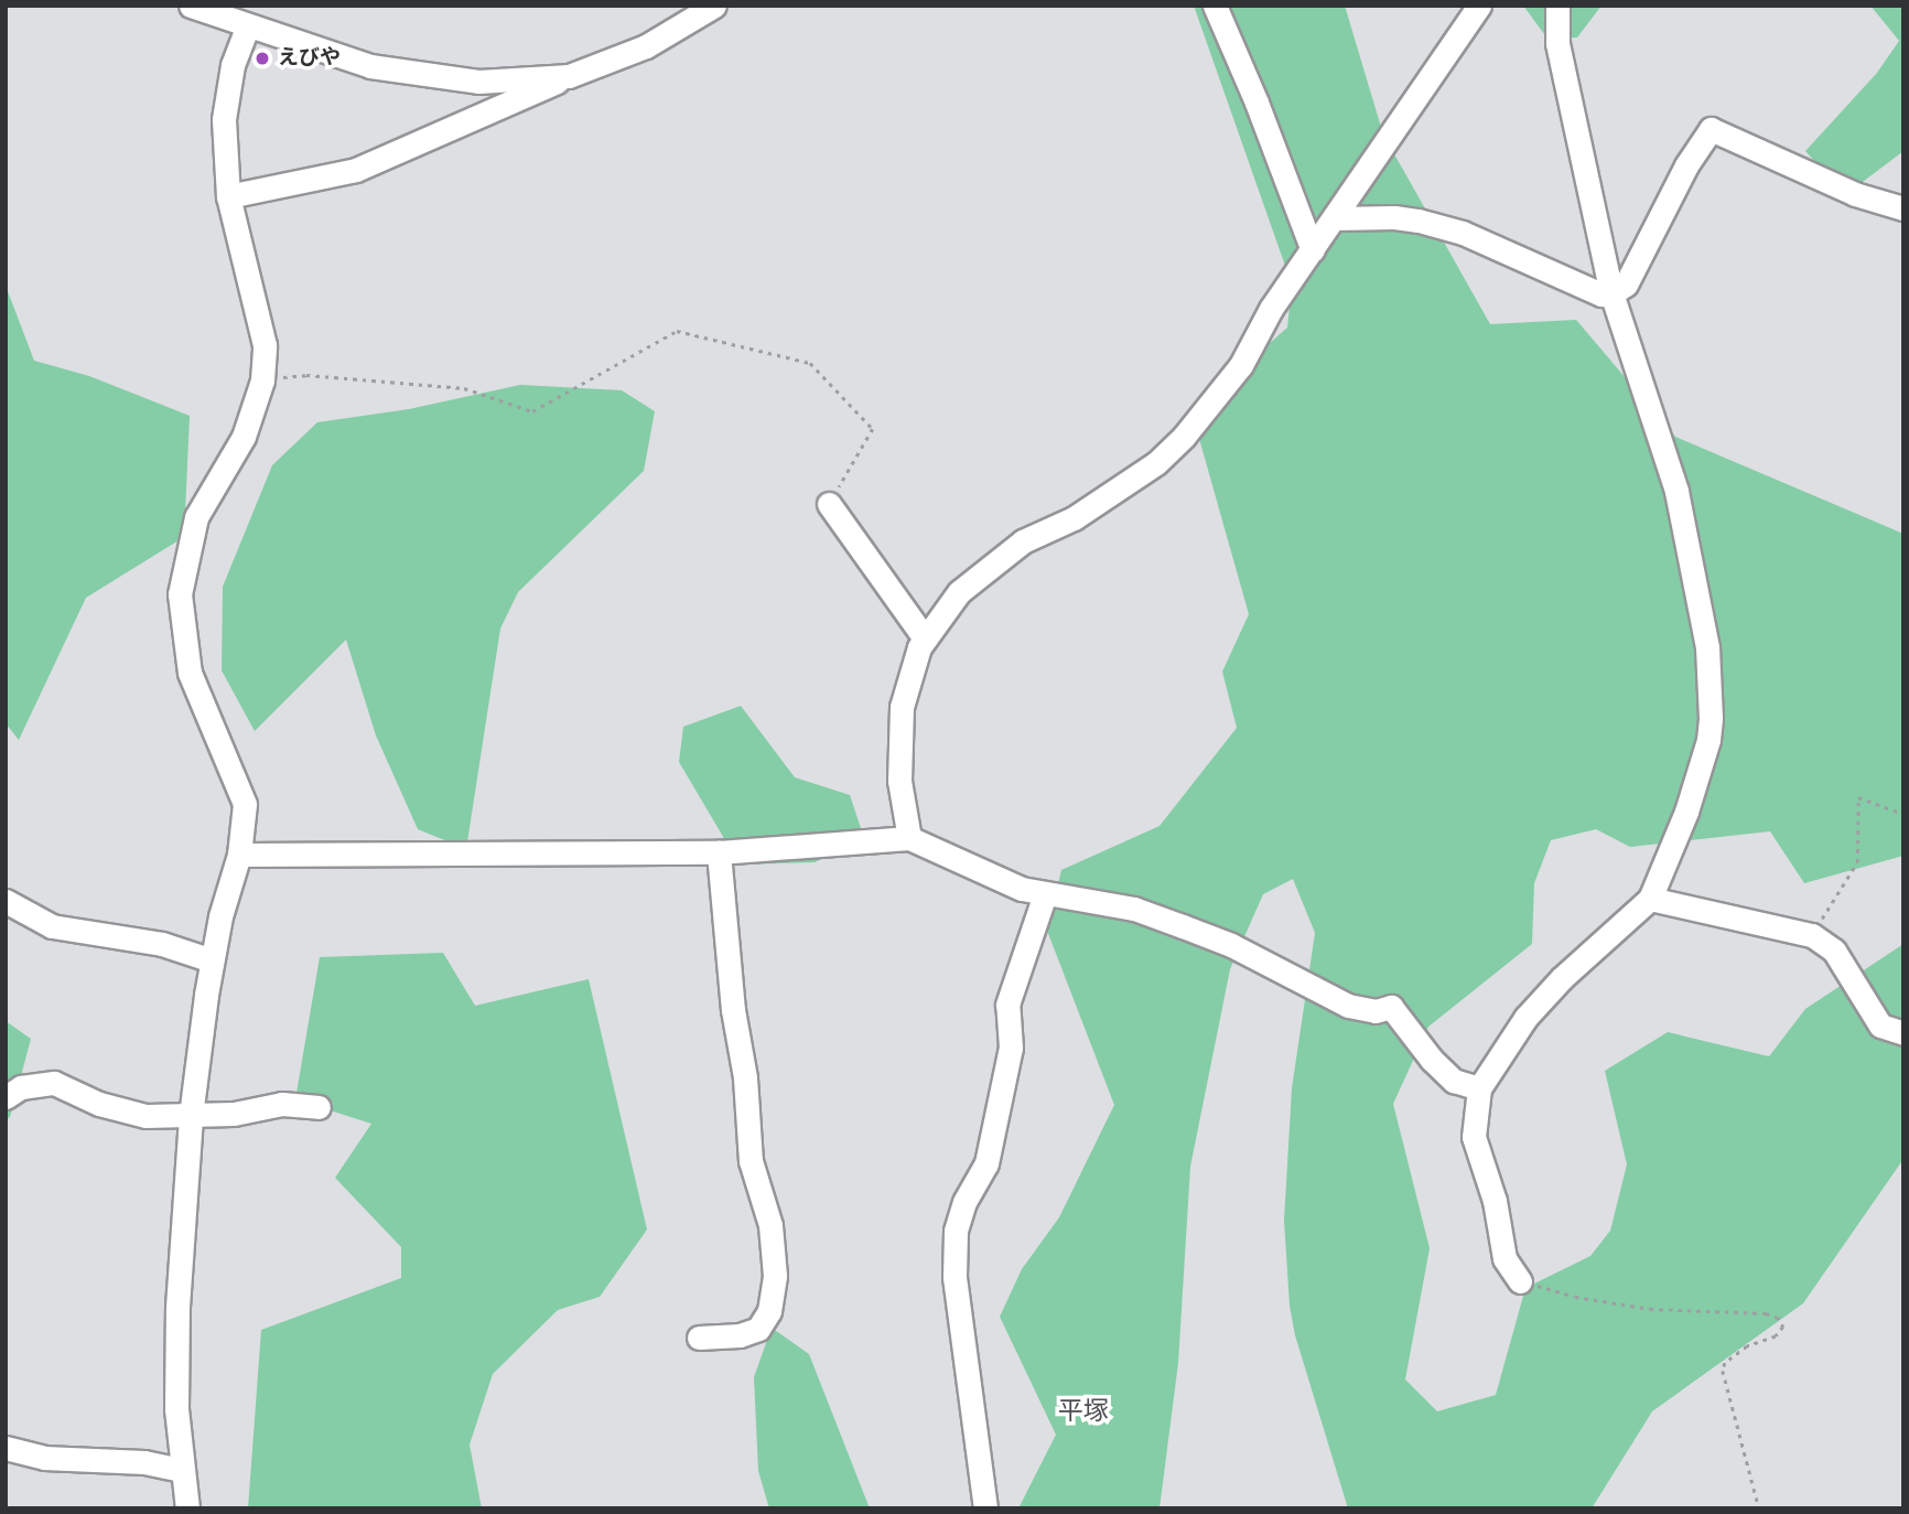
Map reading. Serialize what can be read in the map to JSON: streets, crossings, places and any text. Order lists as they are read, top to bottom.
{
  "districts": ["平塚"],
  "places": ["えびや"]
}
